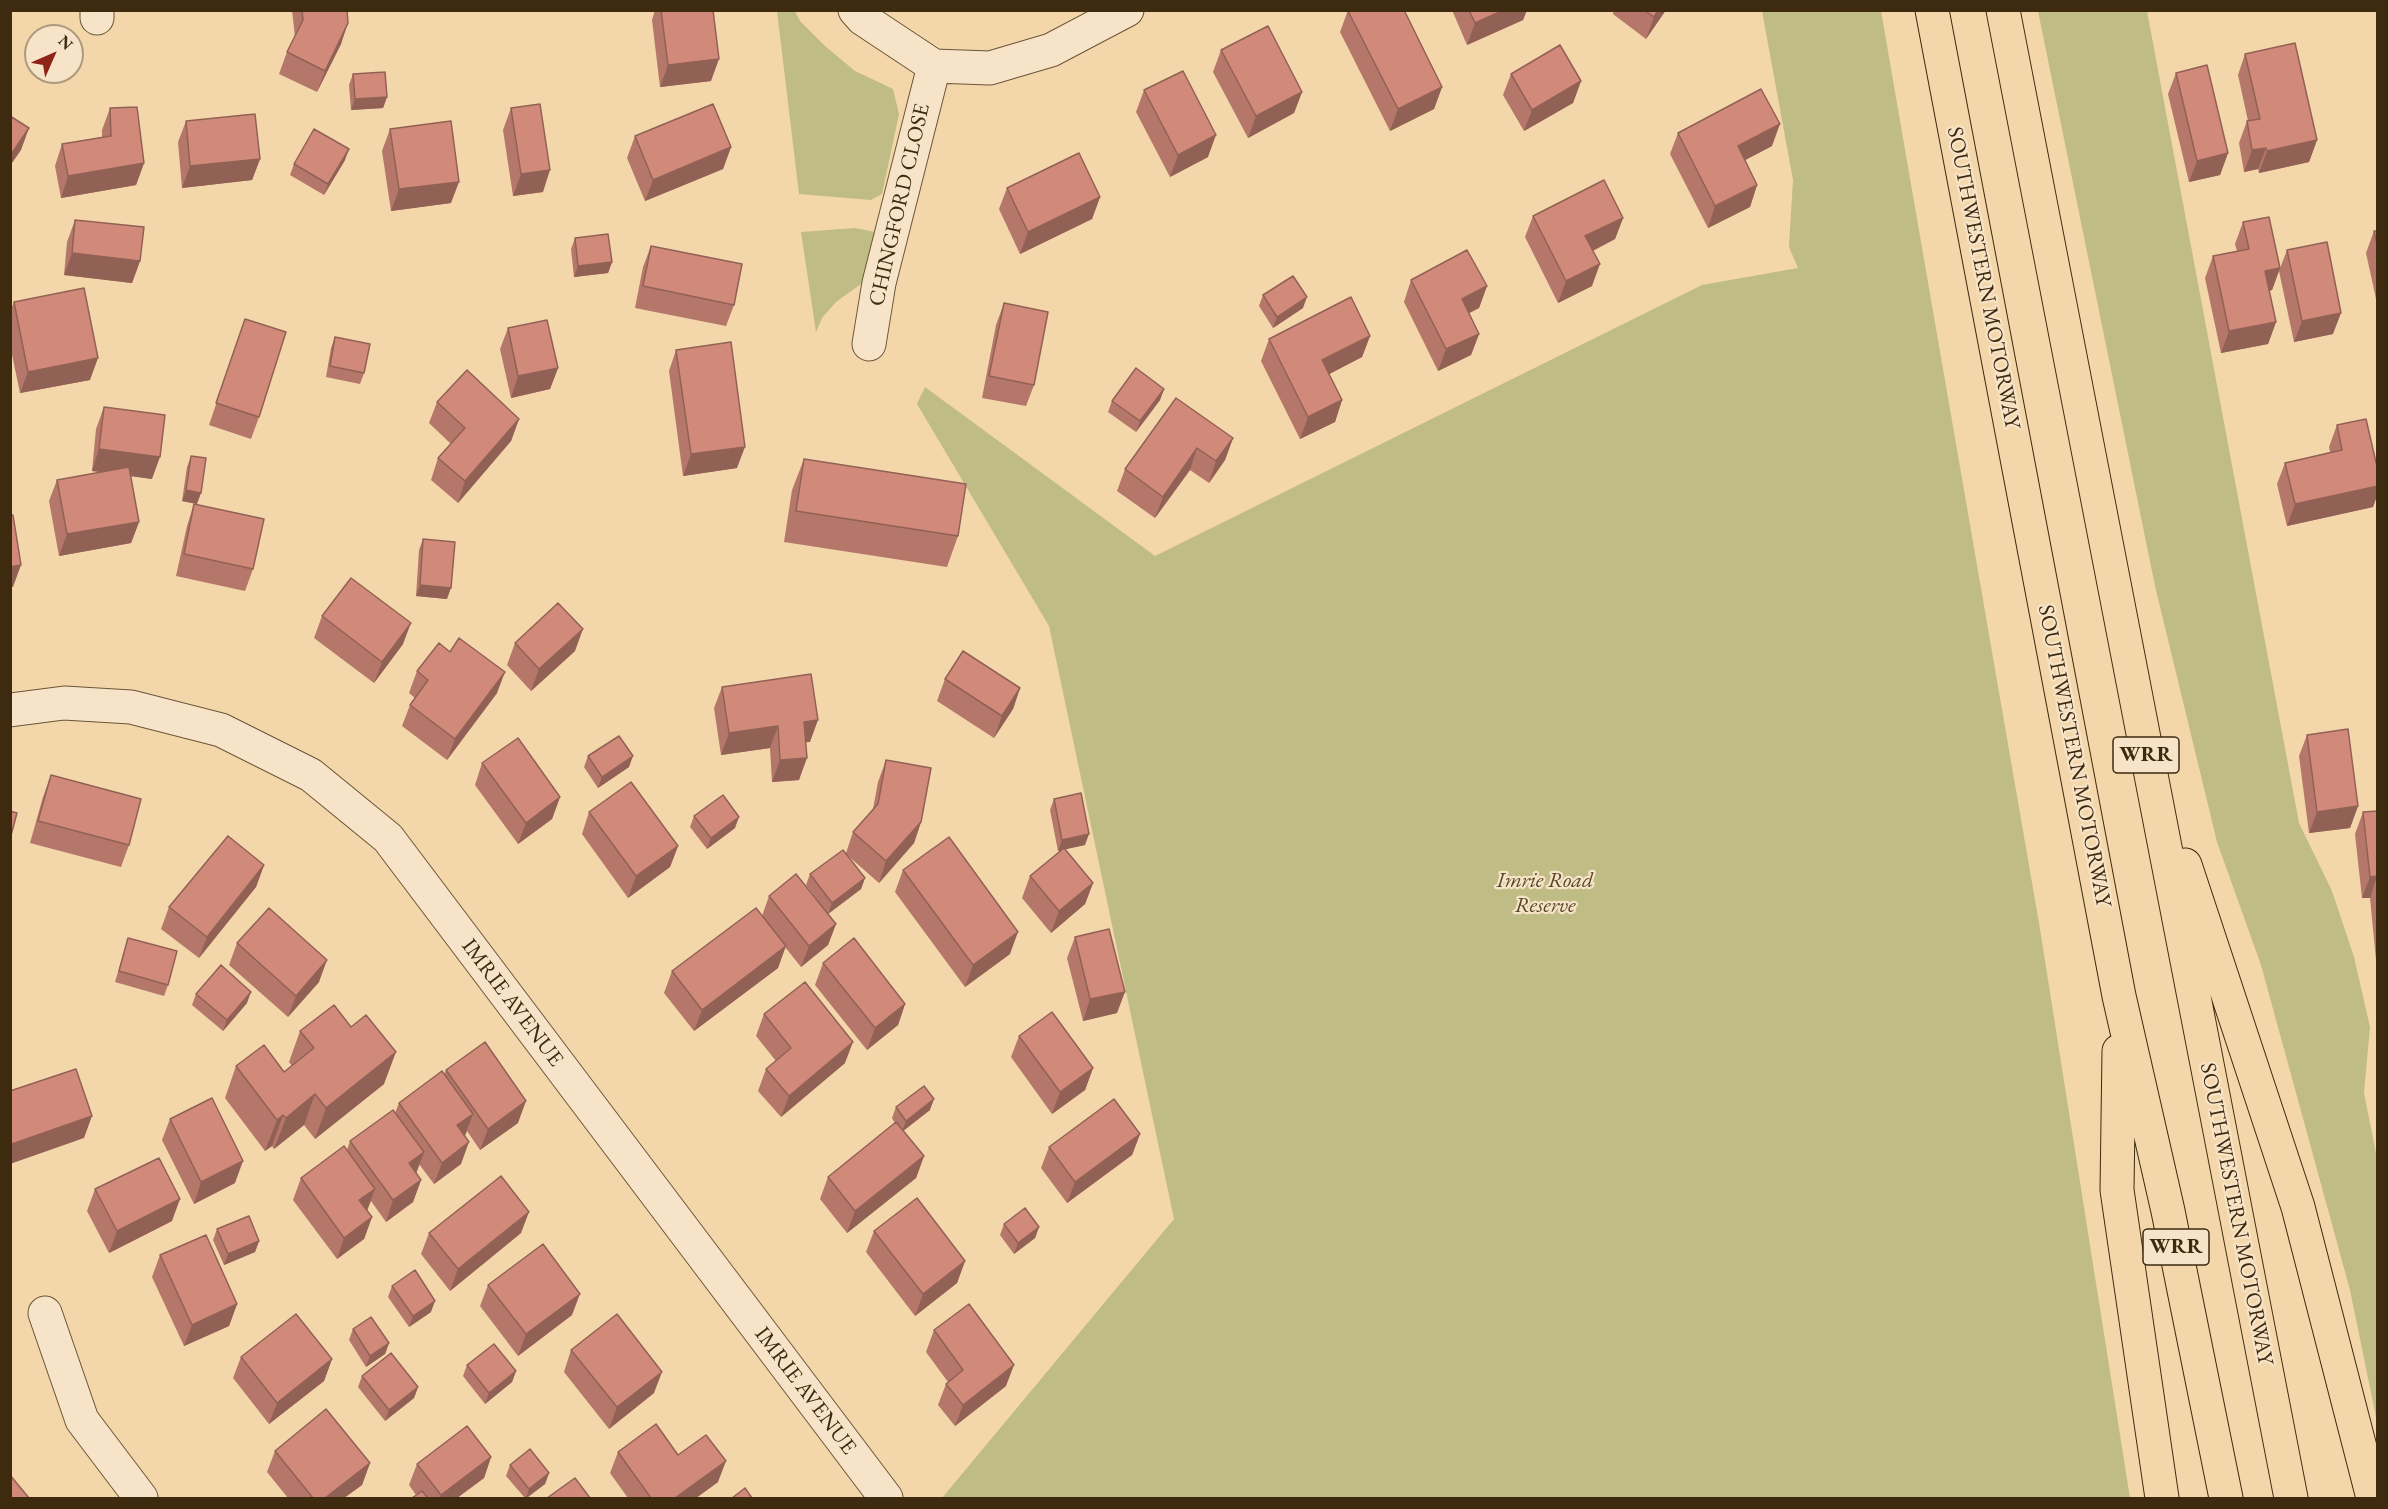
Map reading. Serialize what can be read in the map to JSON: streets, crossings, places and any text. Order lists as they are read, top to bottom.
{
  "streets": {
    "highway": ["SOUTHWESTERN MOTORWAY", "WRR"],
    "street": ["CHINGFORD CLOSE", "IMRIE AVENUE"]
  },
  "parks": ["Imrie Road Reserve"],
  "north": "top right"
}
